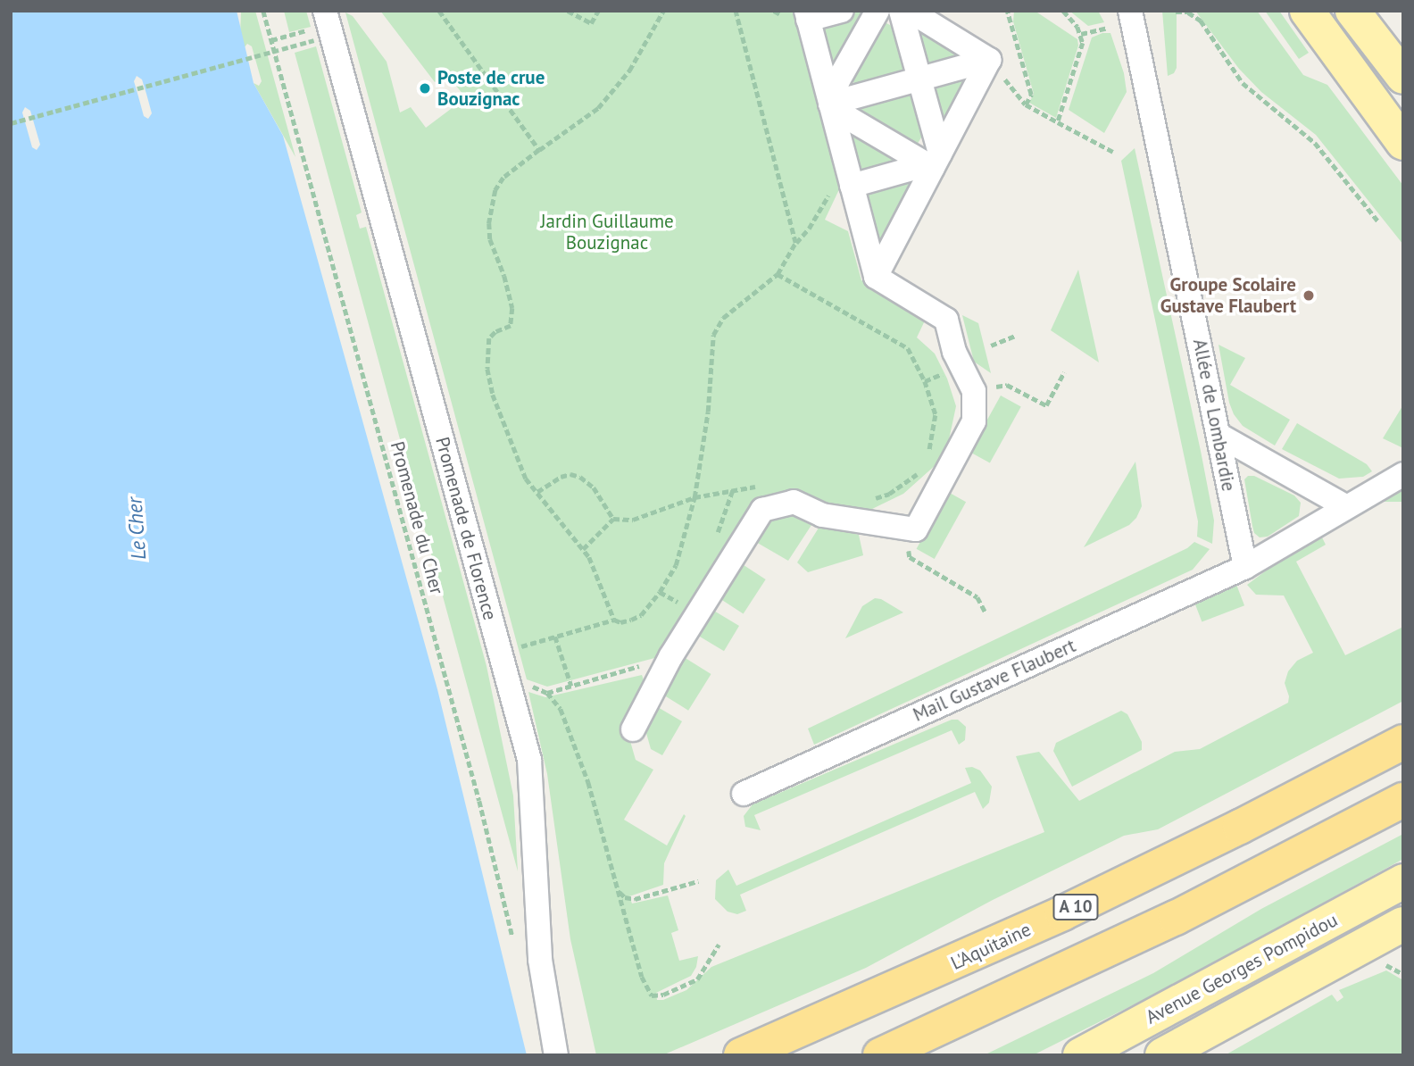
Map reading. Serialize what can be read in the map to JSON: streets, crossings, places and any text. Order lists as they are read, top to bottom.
{
  "streets": {
    "highway": ["A 10", "L'Aquitaine"],
    "main road": ["Avenue Georges Pompidou"],
    "street": ["Allée de Lombardie", "Promenade de Florence", "Mail Gustave Flaubert"],
    "path": ["Promenade du Cher"]
  },
  "crossings": [
    ["Allée de Lombardie", "Mail Gustave Flaubert"]
  ],
  "water": ["Le Cher"],
  "parks": ["Jardin Guillaume Bouzignac"],
  "places": ["Poste de crue Bouzignac", "Groupe Scolaire Gustave Flaubert"]
}
